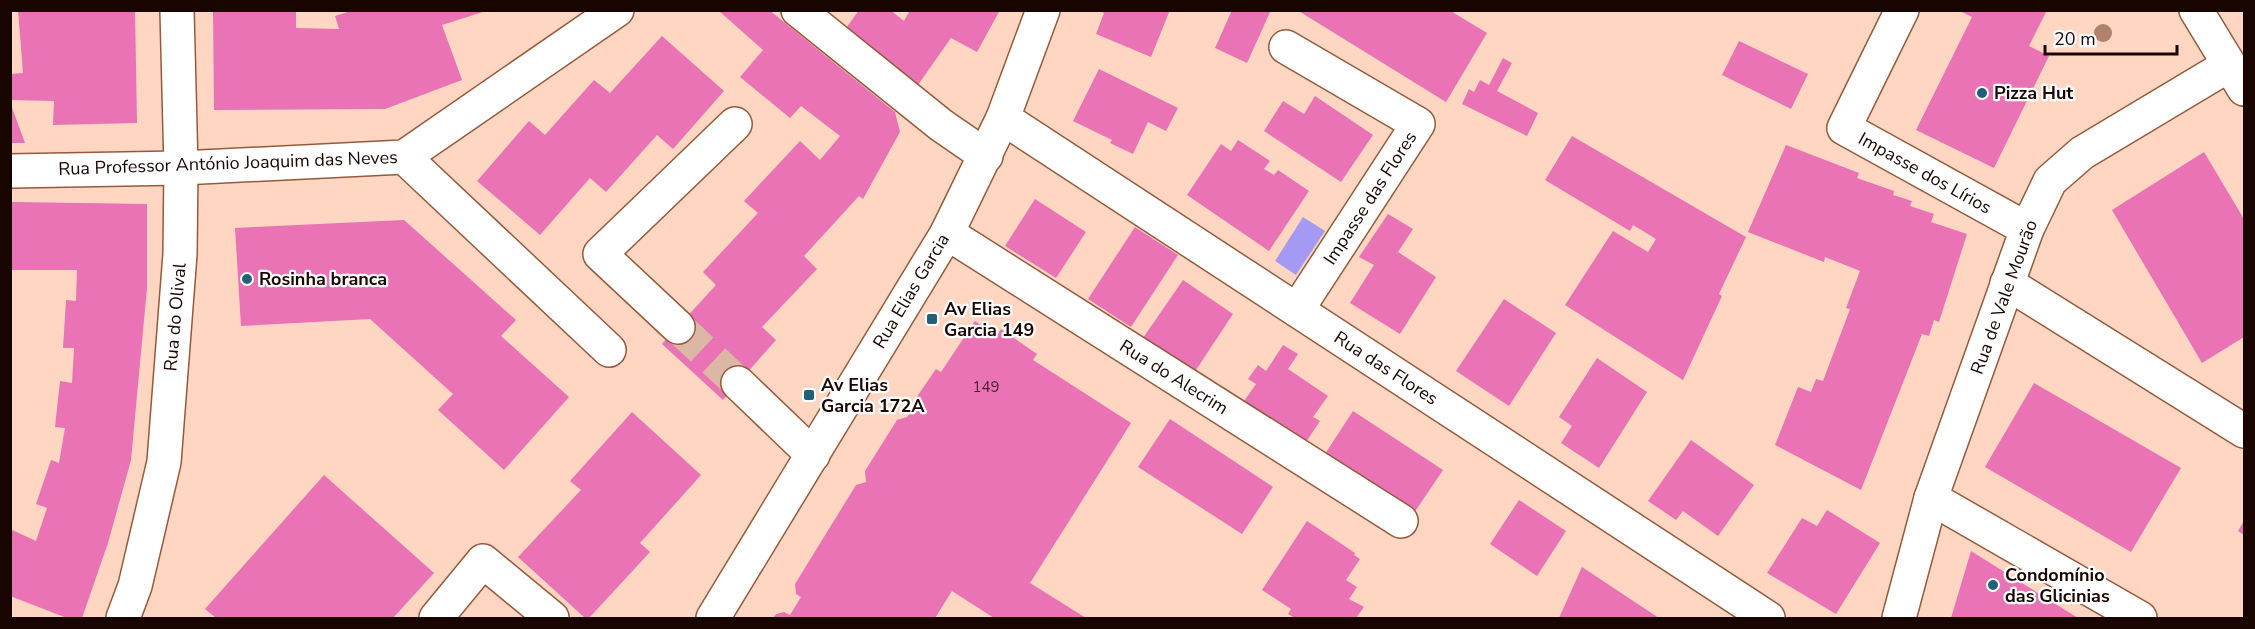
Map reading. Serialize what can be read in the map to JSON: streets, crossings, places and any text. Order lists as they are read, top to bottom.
{
  "streets": {
    "street": [
      "Rua Professor António Joaquim das Neves",
      "Impasse dos Lírios",
      "Impasse das Flores",
      "Rua Elias Garcia",
      "Rua de Vale Mourão",
      "Rua do Olival",
      "Rua das Flores",
      "Rua do Alecrim"
    ]
  },
  "crossings": [
    ["Rua Professor António Joaquim das Neves", "Rua do Olival"],
    ["Impasse dos Lírios", "Rua de Vale Mourão"],
    ["Impasse das Flores", "Rua das Flores"],
    ["Rua Elias Garcia", "Rua das Flores"],
    ["Rua Elias Garcia", "Rua do Alecrim"]
  ],
  "places": {
    "other": ["Pizza Hut", "Rosinha branca", "Condomínio das Glicinias"],
    "transit": ["Av Elias Garcia 149", "Av Elias Garcia 172A"]
  },
  "house_numbers": ["149"],
  "scale_bar": "20 m"
}
